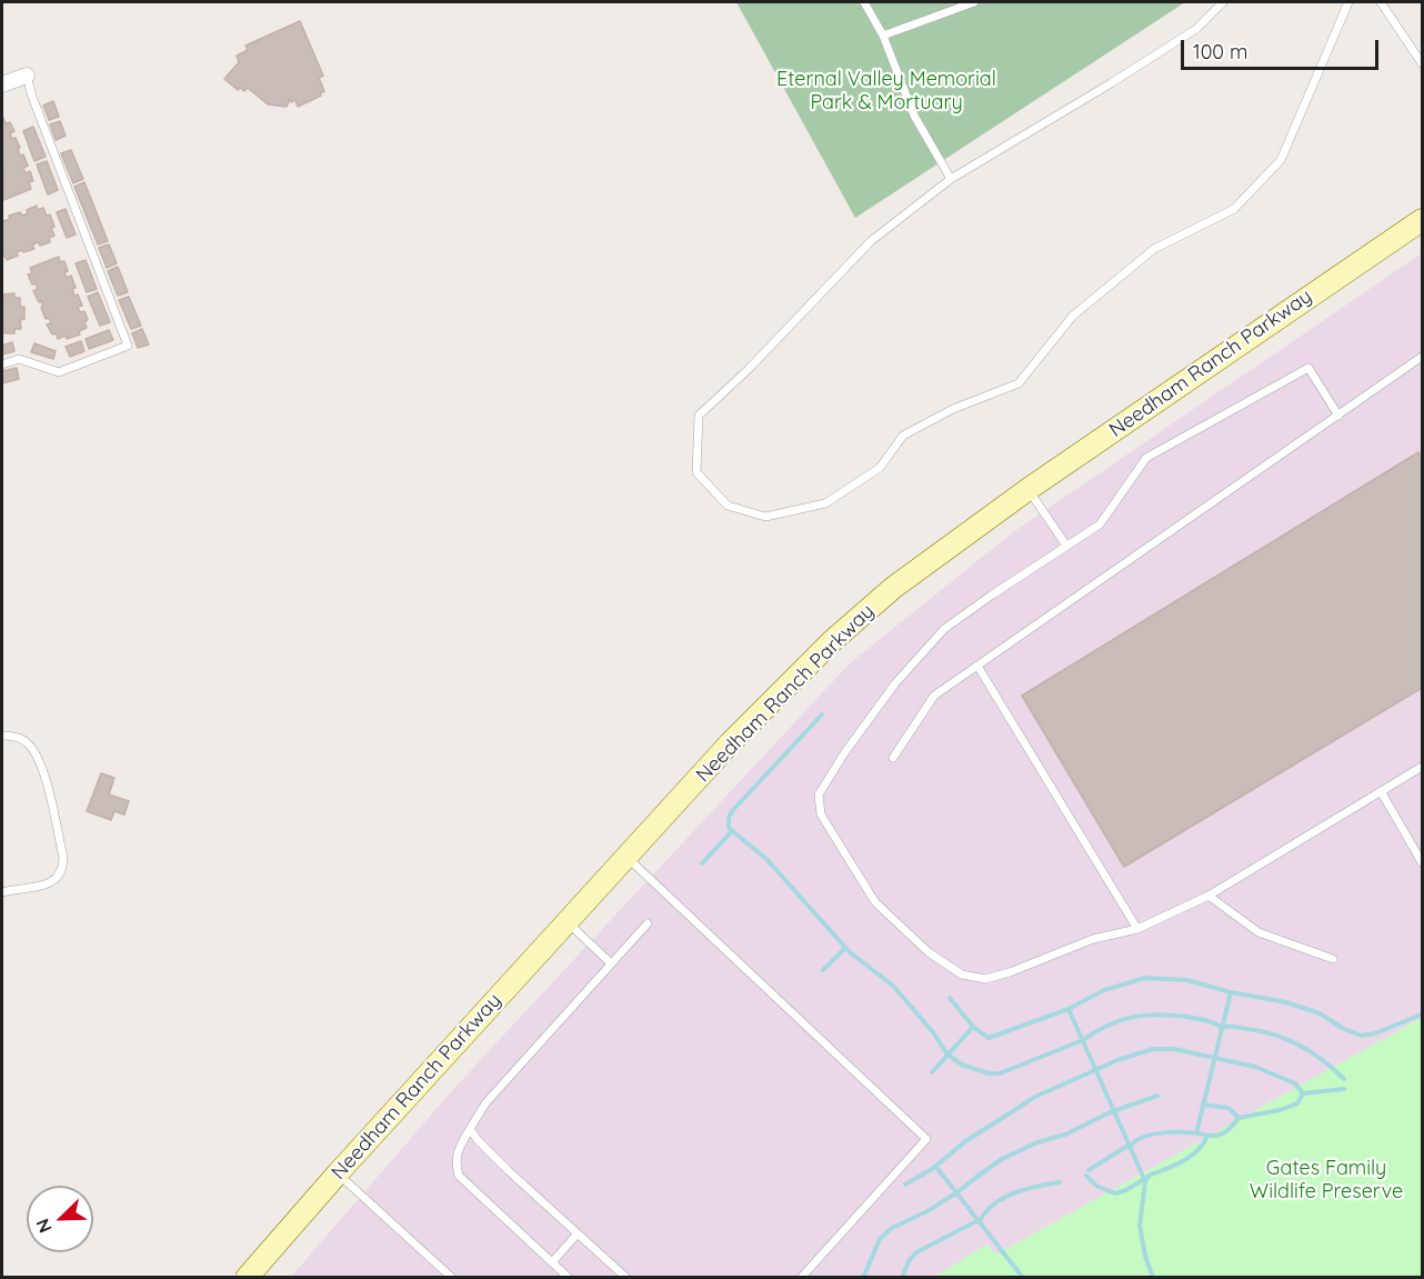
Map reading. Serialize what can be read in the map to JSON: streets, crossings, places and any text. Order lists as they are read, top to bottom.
{
  "streets": {
    "street": ["Needham Ranch Parkway"]
  },
  "parks": ["Eternal Valley Memorial Park & Mortuary", "Gates Family Wildlife Preserve"],
  "scale_bar": "100 m",
  "north": "bottom left"
}
